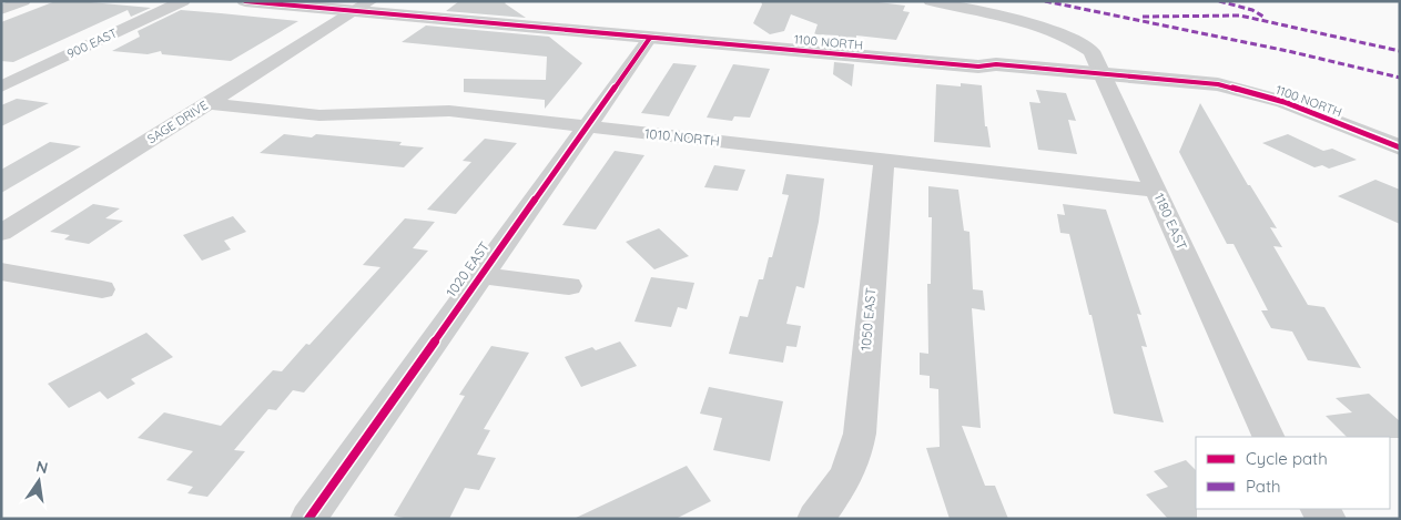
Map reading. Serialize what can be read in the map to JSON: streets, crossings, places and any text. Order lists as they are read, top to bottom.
{
  "streets": {
    "street": [
      "1100 NORTH",
      "900 EAST",
      "SAGE DRIVE",
      "1010 NORTH",
      "1180 EAST",
      "1020 EAST",
      "1050 EAST"
    ]
  },
  "crossings": [
    ["1100 NORTH", "SAGE DRIVE"],
    ["1100 NORTH", "1180 EAST"],
    ["1100 NORTH", "1020 EAST"],
    ["SAGE DRIVE", "1010 NORTH"],
    ["1010 NORTH", "1180 EAST"],
    ["1010 NORTH", "1020 EAST"],
    ["1010 NORTH", "1050 EAST"]
  ],
  "legend": ["Cycle path", "Path"],
  "north": "top"
}
